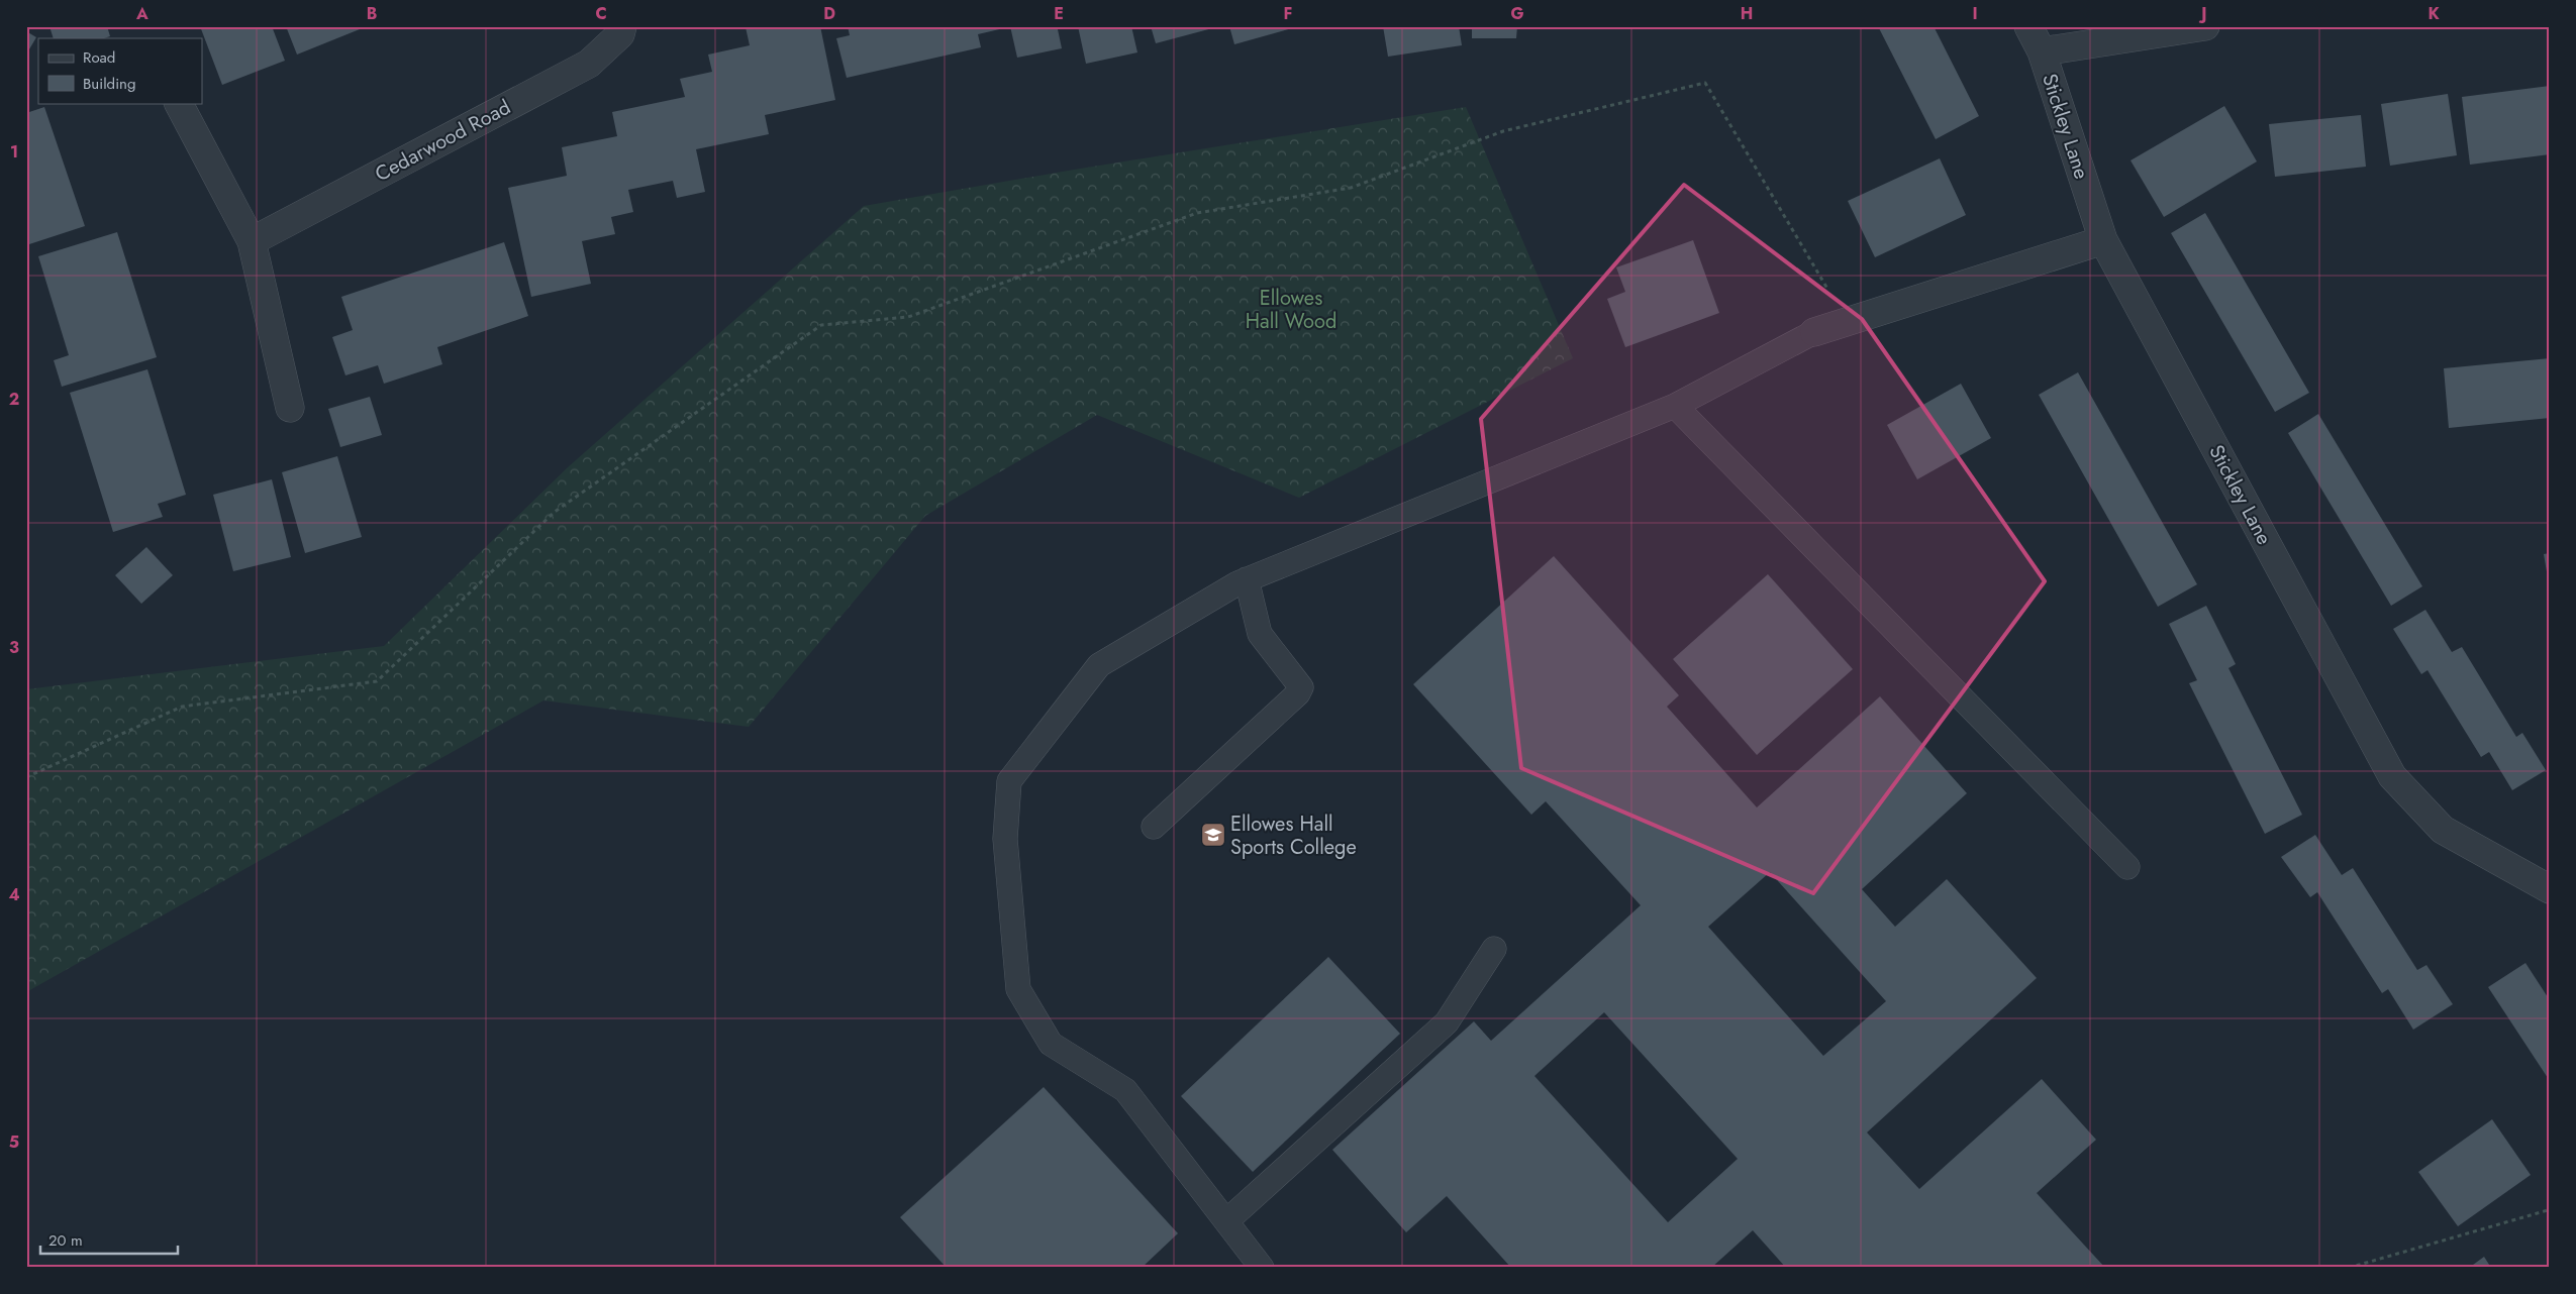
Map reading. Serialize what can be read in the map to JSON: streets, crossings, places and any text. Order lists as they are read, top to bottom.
{
  "streets": {
    "street": ["Stickley Lane", "Cedarwood Road"]
  },
  "parks": ["Ellowes Hall Wood"],
  "places": {
    "school or university": ["Ellowes Hall Sports College"]
  },
  "legend": ["Road", "Building"],
  "scale_bar": "20 m",
  "grid": {
    "columns": [
      "A",
      "B",
      "C",
      "D",
      "E",
      "F",
      "G",
      "H",
      "I",
      "J",
      "K"
    ],
    "rows": [
      "1",
      "2",
      "3",
      "4",
      "5"
    ]
  }
}
